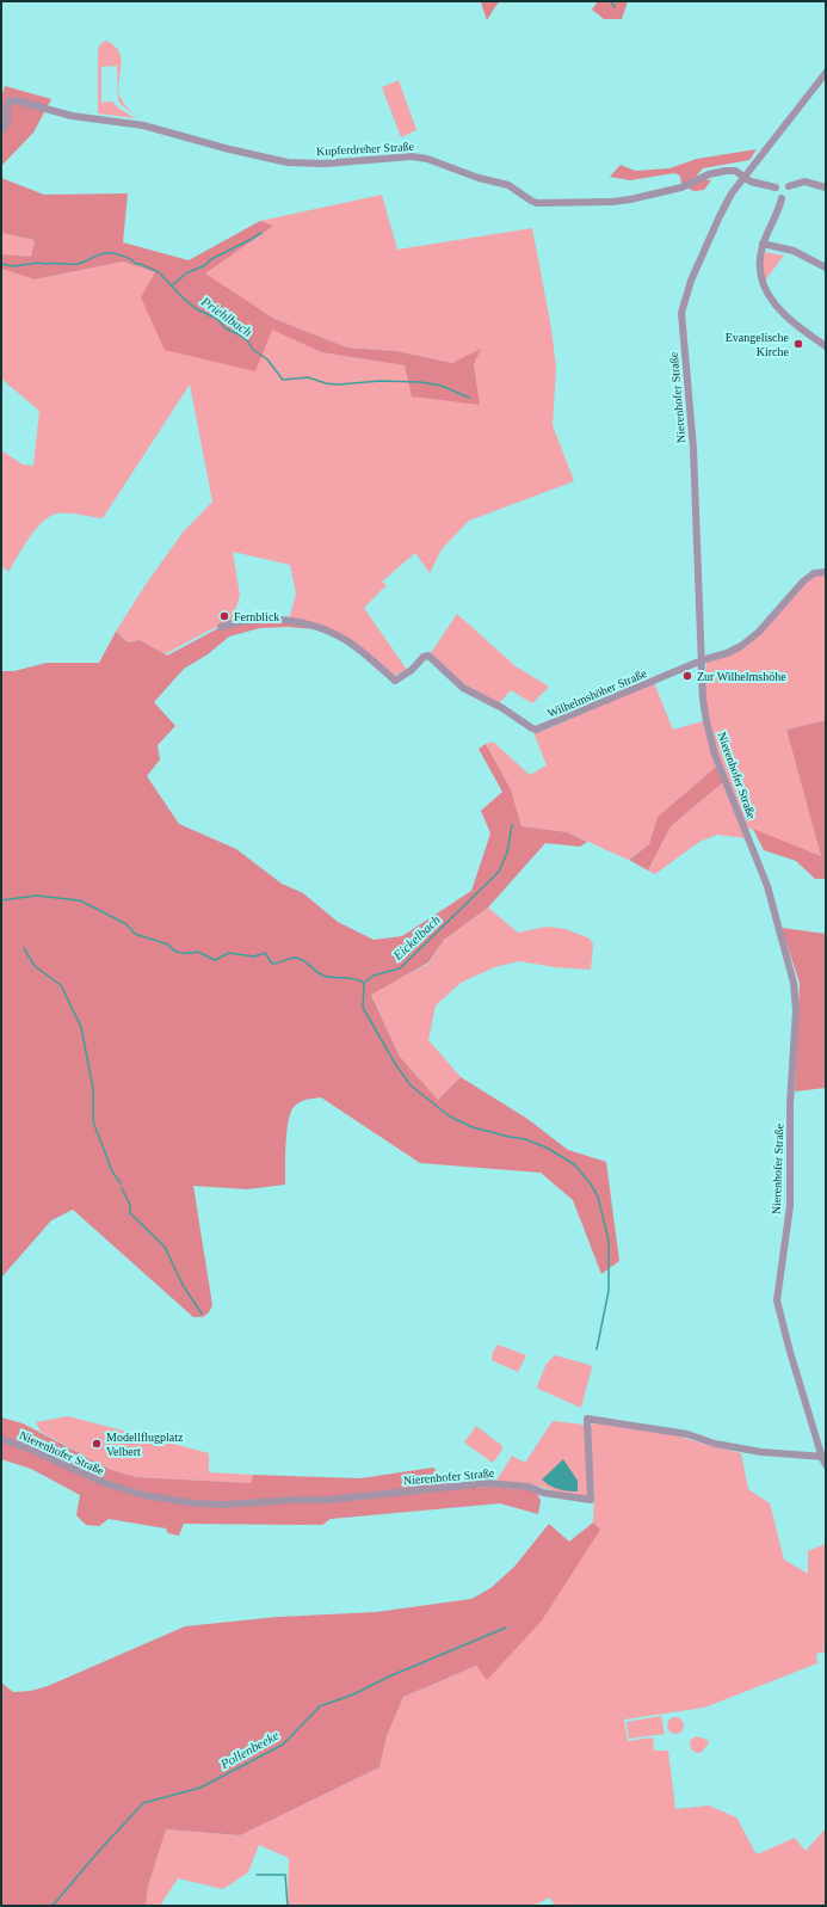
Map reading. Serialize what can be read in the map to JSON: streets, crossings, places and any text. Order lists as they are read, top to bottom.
{
  "streets": {
    "street": ["Kupferdreher Straße", "Nierenhofer Straße", "Wilhelmshöher Straße"]
  },
  "crossings": [
    ["Kupferdreher Straße", "Nierenhofer Straße"],
    ["Nierenhofer Straße", "Wilhelmshöher Straße"]
  ],
  "water": ["Priehlbach", "Eickelbach", "Pollenbeeke"],
  "places": [
    "Evangelische Kirche",
    "Fernblick",
    "Zur Wilhelmshöhe",
    "Modellflugplatz Velbert"
  ]
}
